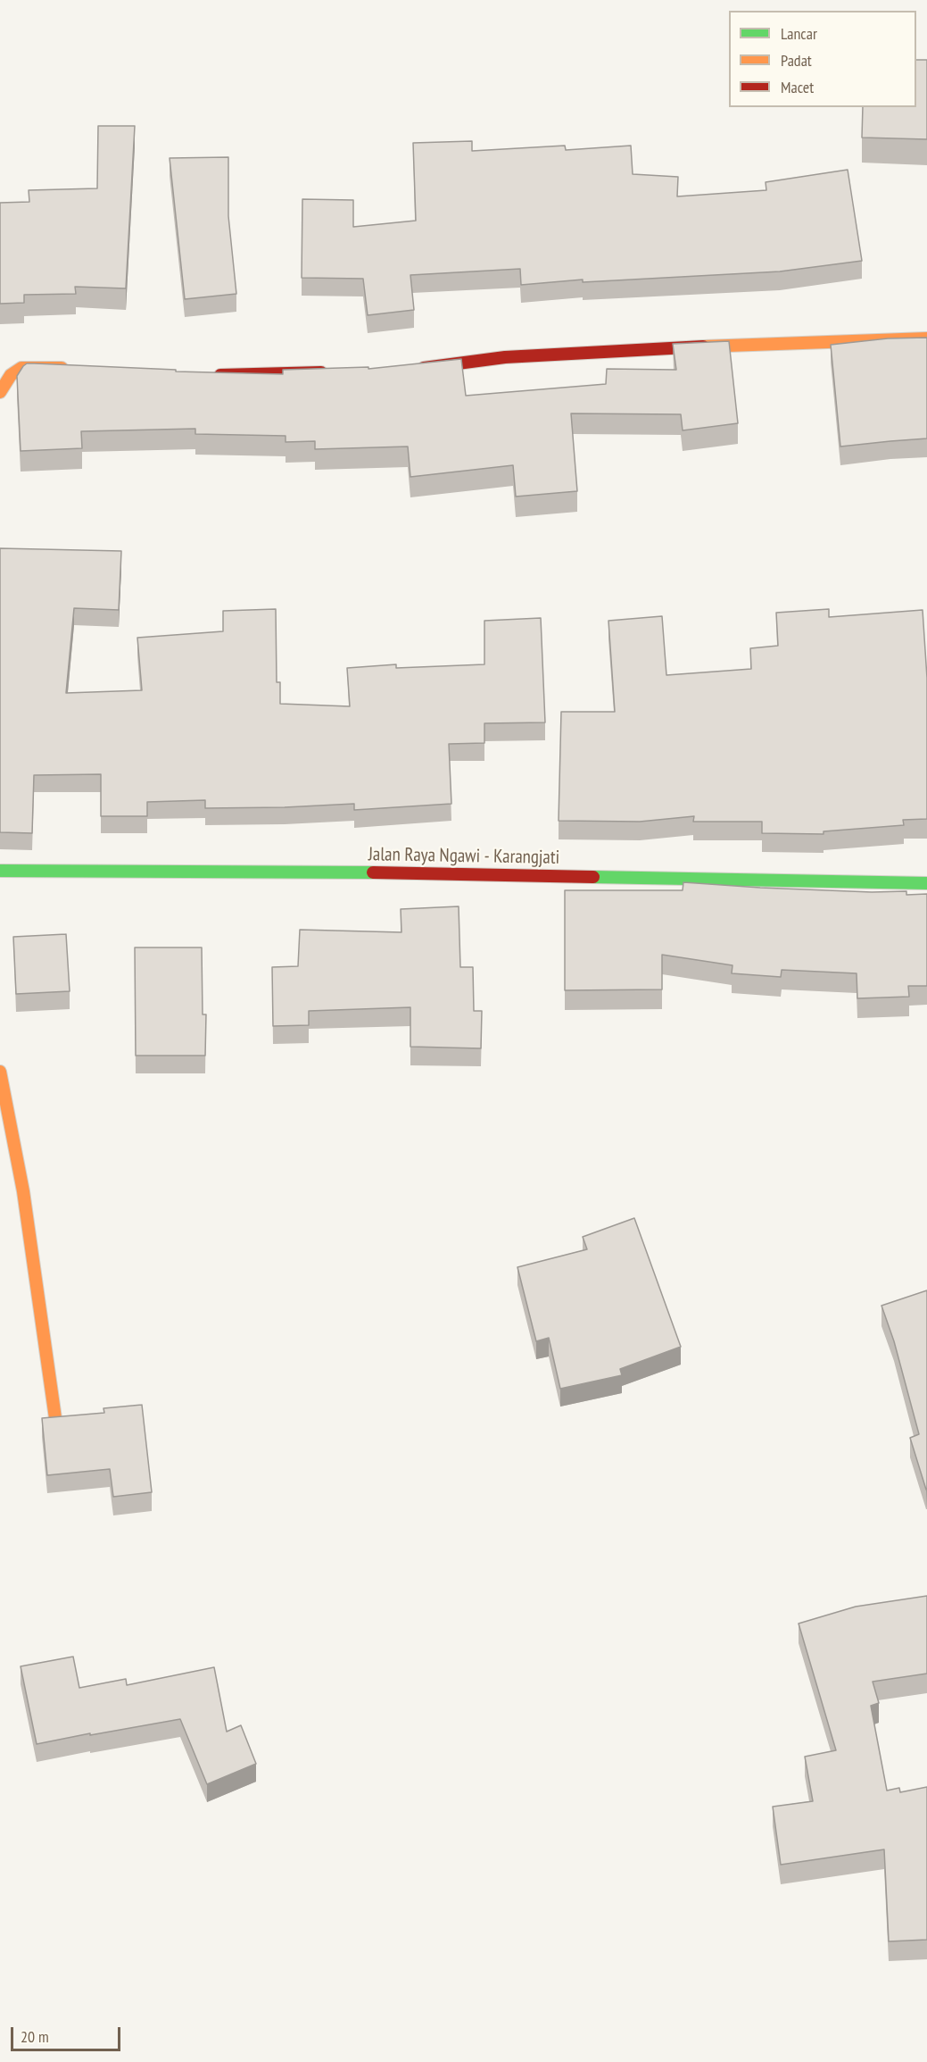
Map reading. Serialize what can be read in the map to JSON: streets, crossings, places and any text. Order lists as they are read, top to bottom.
{
  "streets": {
    "street": ["Jalan Raya Ngawi - Karangjati"]
  },
  "legend": ["Lancar", "Padat", "Macet"],
  "scale_bar": "20 m"
}
